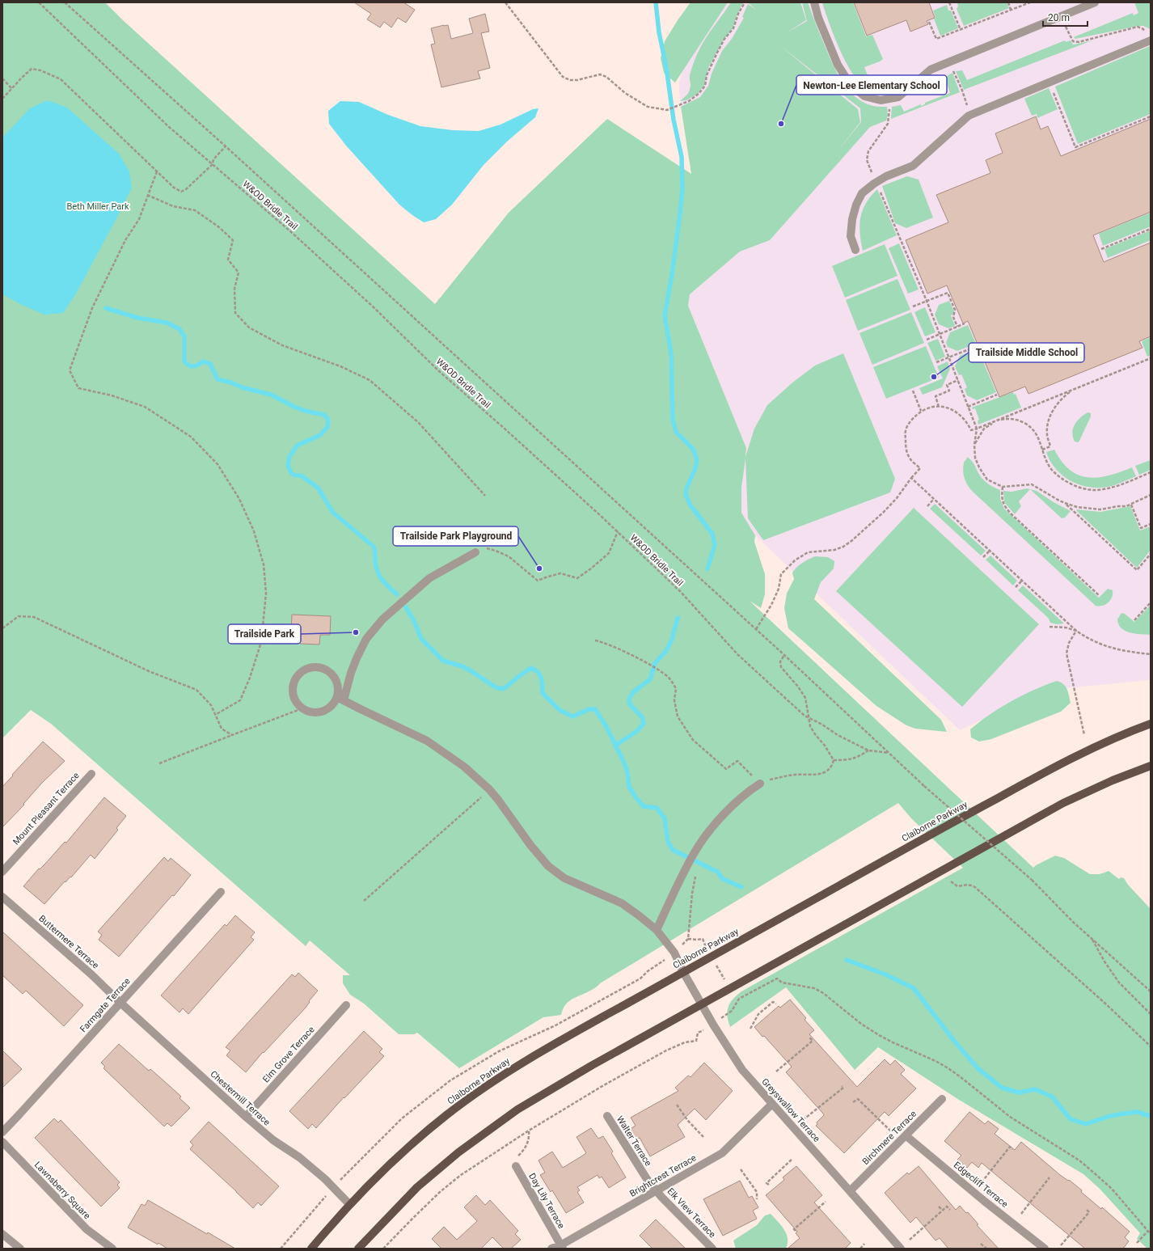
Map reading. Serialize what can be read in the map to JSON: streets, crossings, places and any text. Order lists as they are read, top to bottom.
{
  "streets": {
    "main road": ["Claiborne Parkway"],
    "street": [
      "Mount Pleasant Terrace",
      "Buttermere Terrace",
      "Farmgate Terrace",
      "Elm Grove Terrace",
      "Chestermill Terrace",
      "Greyswallow Terrace",
      "Birchmere Terrace",
      "Walter Terrace",
      "Brightcrest Terrace",
      "Edgecliff Terrace",
      "Lawnsberry Square",
      "Day Lily Terrace",
      "Elk View Terrace"
    ],
    "path": ["W&OD Bridle Trail"]
  },
  "crossings": [
    ["Claiborne Parkway", "Chestermill Terrace"],
    ["Claiborne Parkway", "Greyswallow Terrace"],
    ["Buttermere Terrace", "Farmgate Terrace"],
    ["Buttermere Terrace", "Chestermill Terrace"],
    ["Farmgate Terrace", "Chestermill Terrace"],
    ["Elm Grove Terrace", "Chestermill Terrace"],
    ["Greyswallow Terrace", "Birchmere Terrace"],
    ["Greyswallow Terrace", "Brightcrest Terrace"],
    ["Birchmere Terrace", "Edgecliff Terrace"],
    ["Walter Terrace", "Brightcrest Terrace"],
    ["Walter Terrace", "Elk View Terrace"],
    ["Brightcrest Terrace", "Day Lily Terrace"],
    ["Brightcrest Terrace", "Elk View Terrace"]
  ],
  "parks": ["Beth Miller Park"],
  "places": [
    "Newton-Lee Elementary School",
    "Trailside Middle School",
    "Trailside Park Playground",
    "Trailside Park"
  ],
  "scale_bar": "20 m"
}
